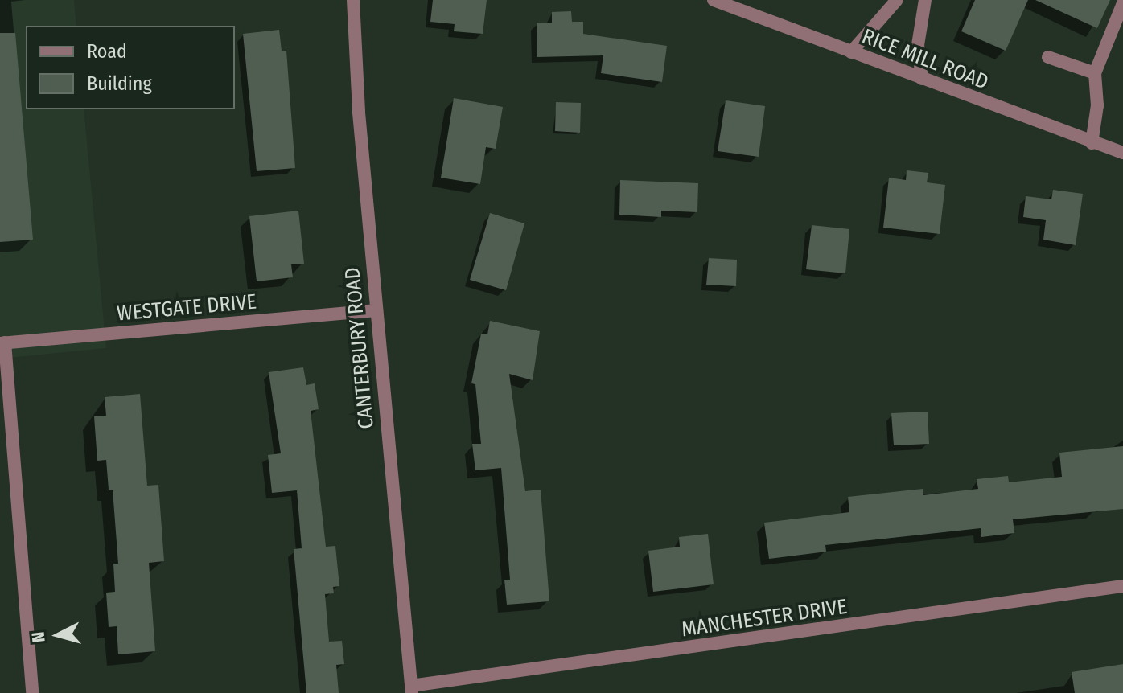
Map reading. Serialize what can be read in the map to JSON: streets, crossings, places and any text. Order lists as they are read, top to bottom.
{
  "streets": {
    "street": [
      "RICE MILL ROAD",
      "WESTGATE DRIVE",
      "CANTERBURY ROAD",
      "MANCHESTER DRIVE"
    ]
  },
  "crossings": [
    ["WESTGATE DRIVE", "CANTERBURY ROAD"],
    ["CANTERBURY ROAD", "MANCHESTER DRIVE"]
  ],
  "legend": ["Road", "Building"],
  "north": "left"
}
